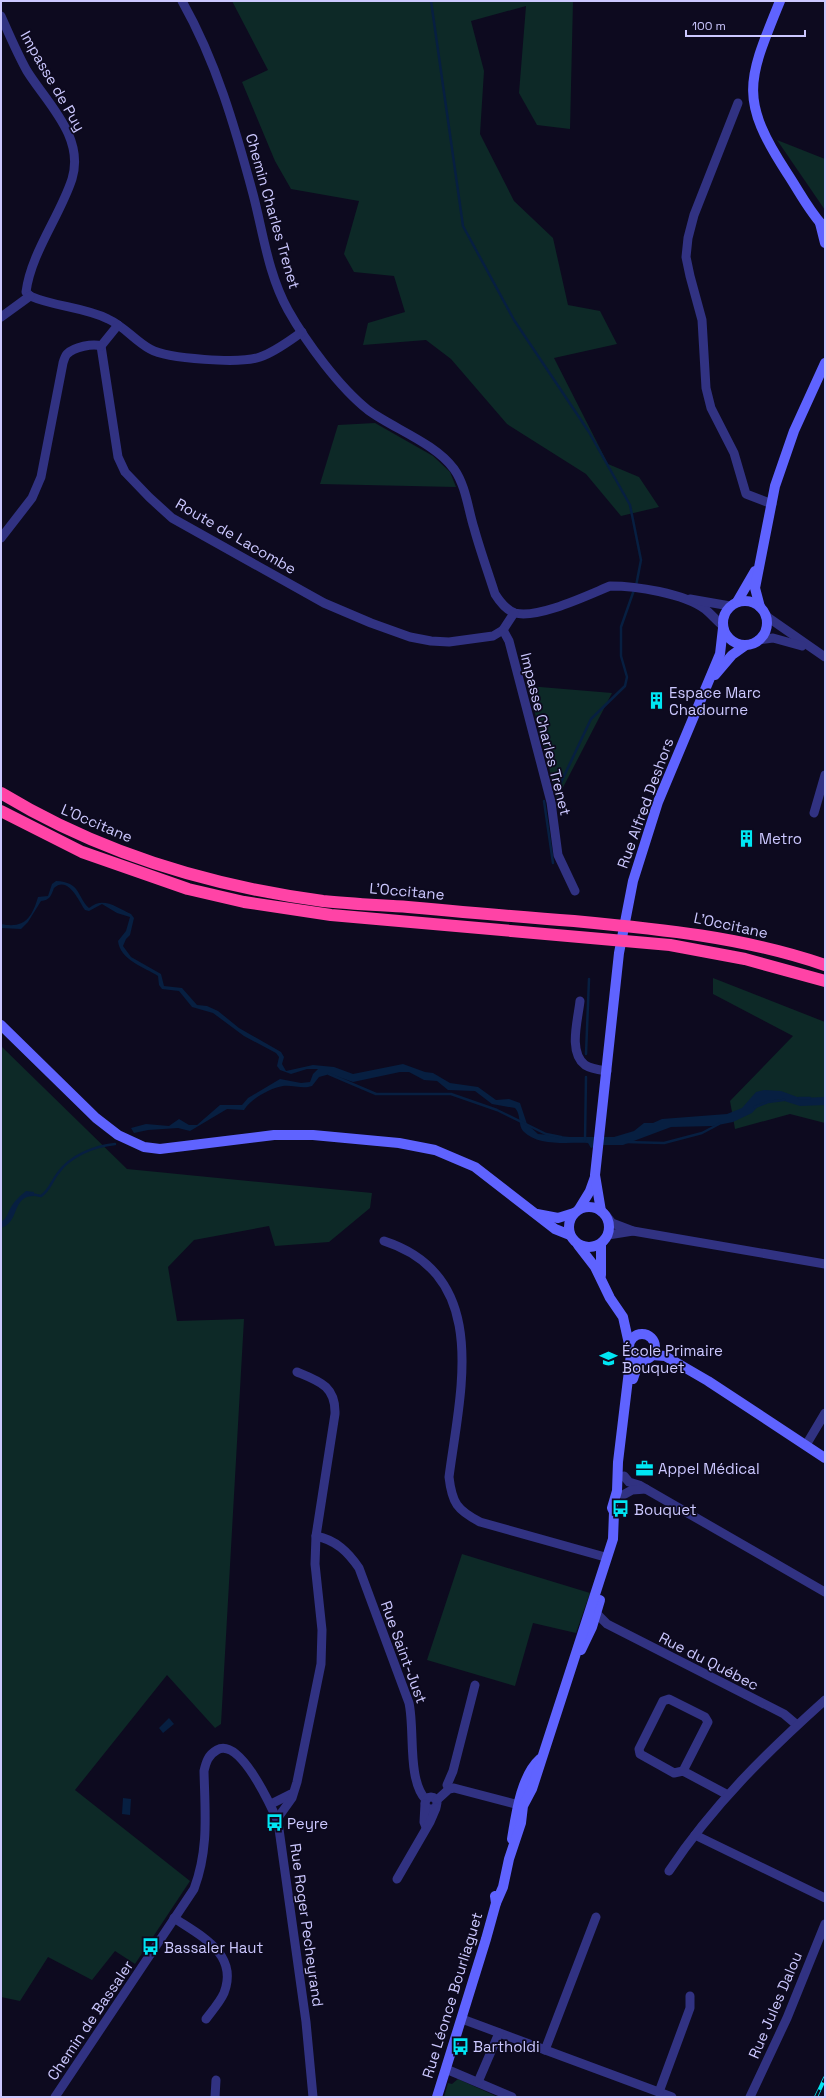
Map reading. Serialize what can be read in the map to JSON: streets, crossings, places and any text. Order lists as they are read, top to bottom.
{
  "streets": {
    "highway": ["L'Occitane"],
    "main road": ["Rue Alfred Deshors", "Rue Léonce Bourliaguet"],
    "street": [
      "Impasse de Puy",
      "Chemin Charles Trenet",
      "Route de Lacombe",
      "Impasse Charles Trenet",
      "Rue Saint-Just",
      "Rue du Québec",
      "Rue Roger Pecheyrand",
      "Rue Jules Dalou",
      "Chemin de Bassaler"
    ]
  },
  "crossings": [
    ["Route de Lacombe", "Impasse Charles Trenet"],
    ["Rue du Québec", "Rue Léonce Bourliaguet"],
    ["Rue Roger Pecheyrand", "Chemin de Bassaler"]
  ],
  "places": {
    "building": ["Espace Marc Chadourne", "Metro"],
    "school or university": ["École Primaire Bouquet"],
    "office": ["Appel Médical"],
    "bus stop": [
      "Bouquet",
      "Peyre",
      "Bassaler Haut",
      "Bartholdi"
    ]
  },
  "scale_bar": "100 m"
}
